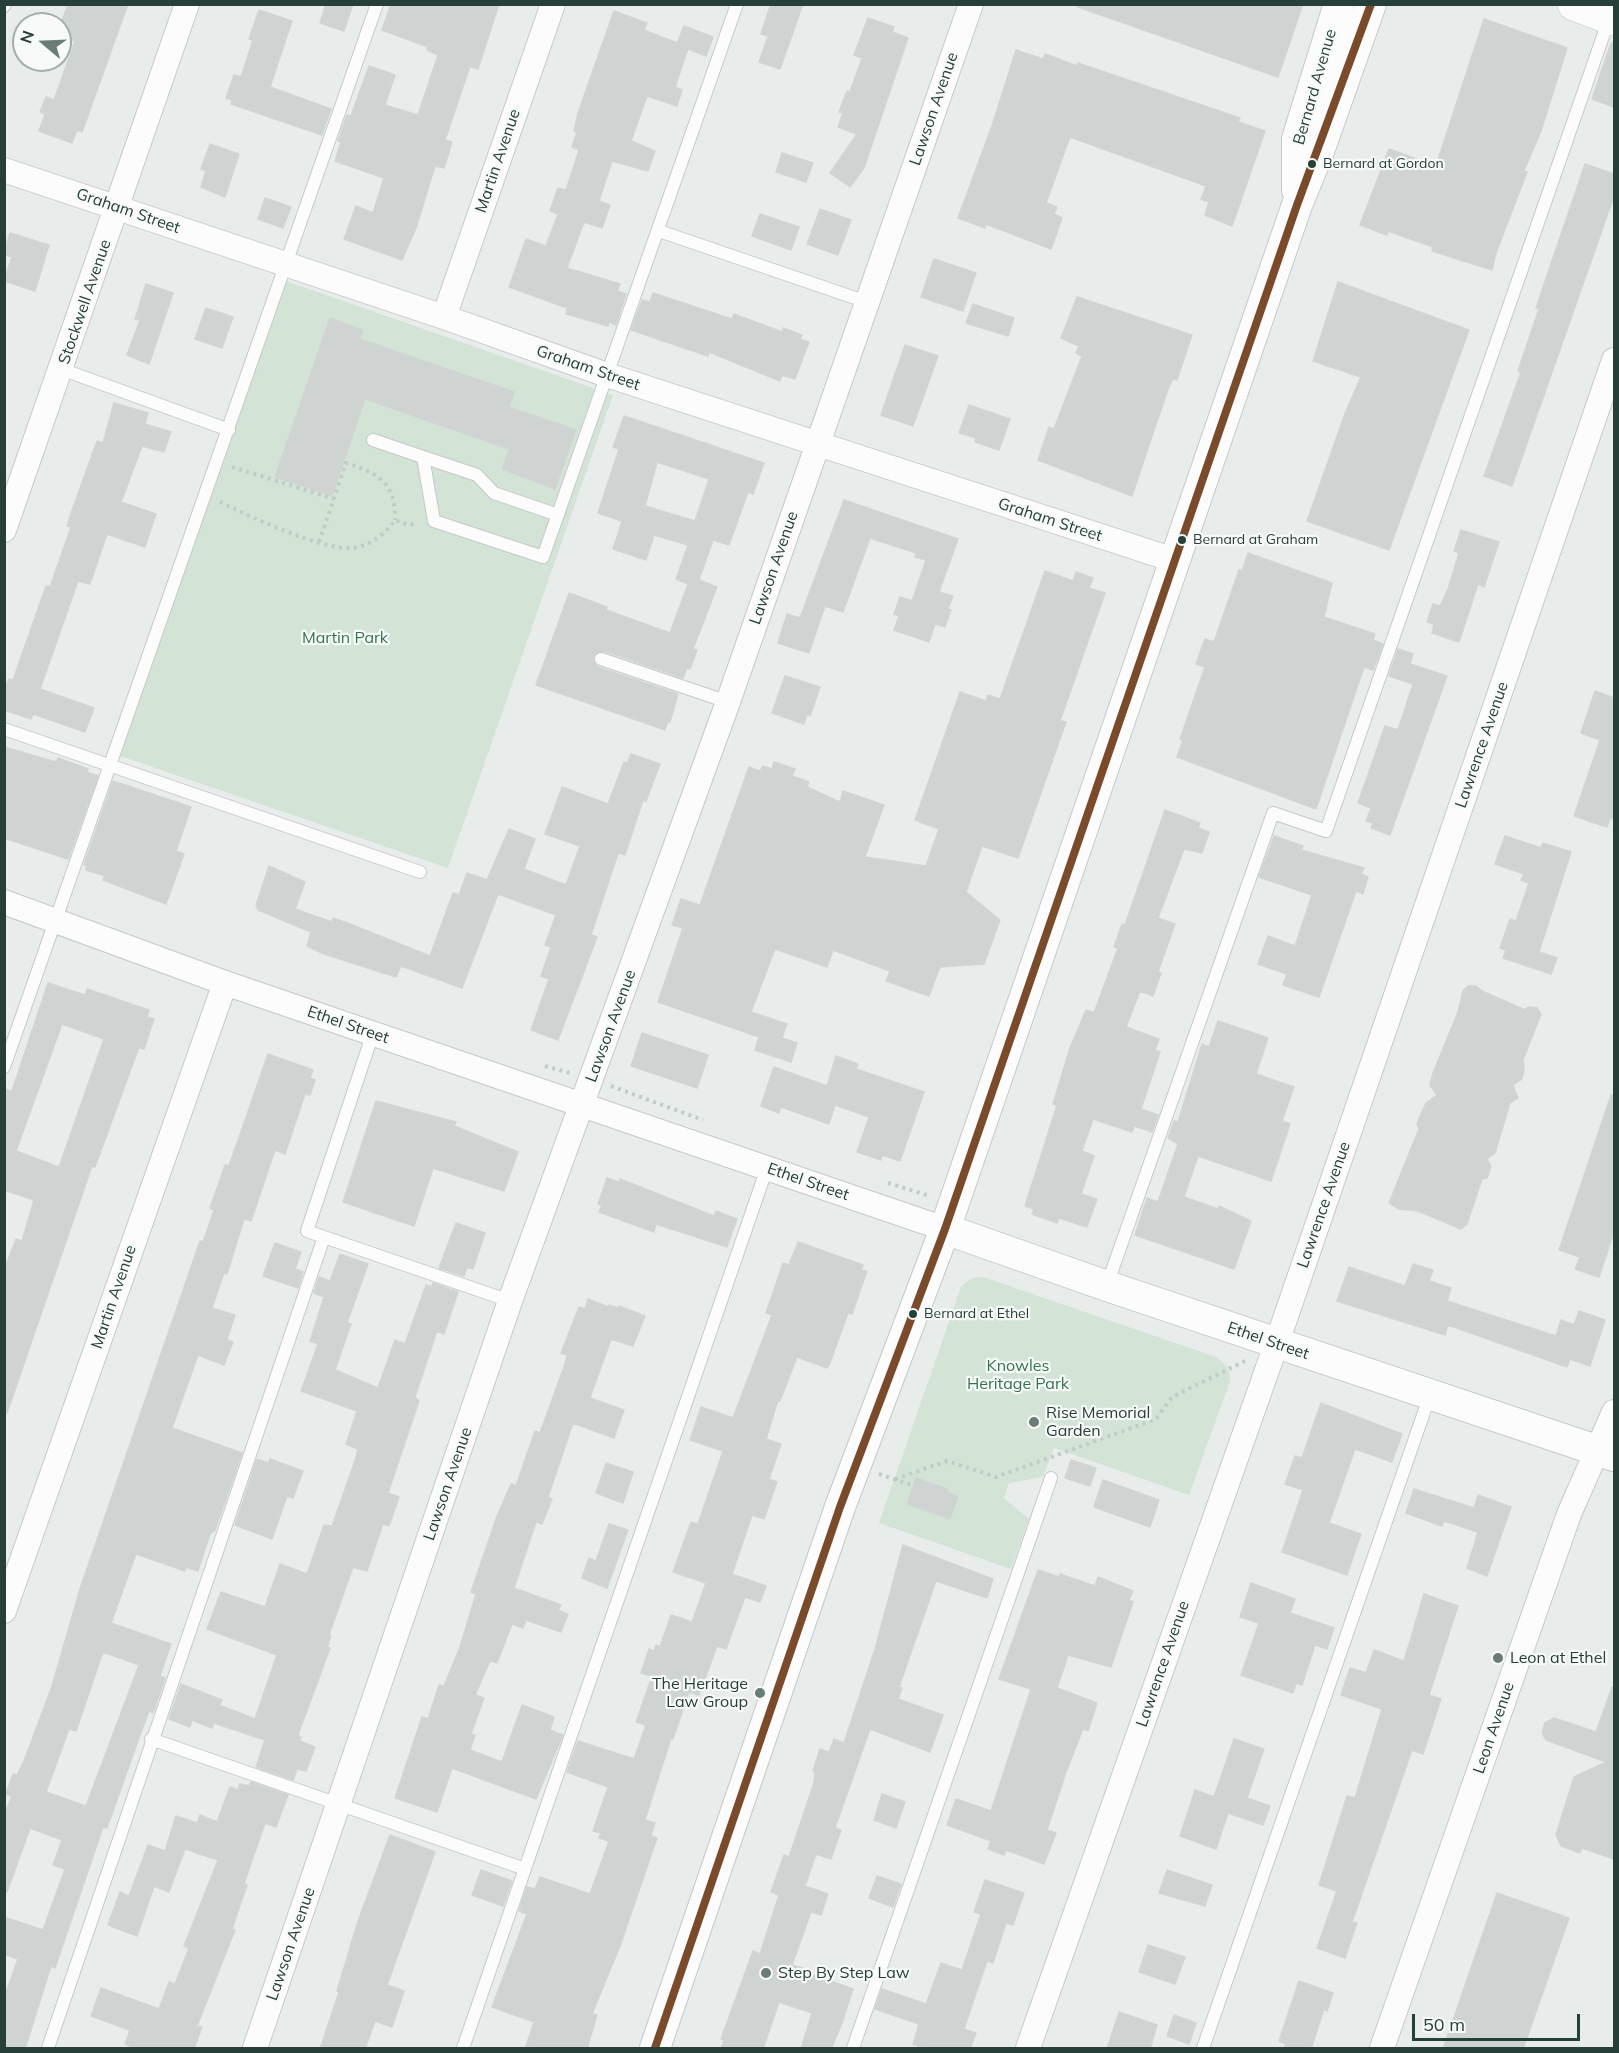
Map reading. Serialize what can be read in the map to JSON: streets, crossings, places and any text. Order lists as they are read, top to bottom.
{
  "streets": {
    "street": [
      "Bernard Avenue",
      "Lawson Avenue",
      "Martin Avenue",
      "Graham Street",
      "Stockwell Avenue",
      "Lawrence Avenue",
      "Ethel Street",
      "Leon Avenue"
    ]
  },
  "crossings": [
    ["Bernard Avenue", "Graham Street"],
    ["Bernard Avenue", "Ethel Street"],
    ["Lawson Avenue", "Graham Street"],
    ["Lawson Avenue", "Ethel Street"],
    ["Martin Avenue", "Graham Street"],
    ["Martin Avenue", "Ethel Street"],
    ["Graham Street", "Stockwell Avenue"],
    ["Lawrence Avenue", "Ethel Street"],
    ["Ethel Street", "Leon Avenue"]
  ],
  "parks": ["Martin Park", "Knowles Heritage Park"],
  "places": [
    "Bernard at Gordon",
    "Bernard at Graham",
    "Bernard at Ethel",
    "Rise Memorial Garden",
    "Leon at Ethel",
    "The Heritage Law Group",
    "Step By Step Law"
  ],
  "scale_bar": "50 m",
  "north": "left"
}
